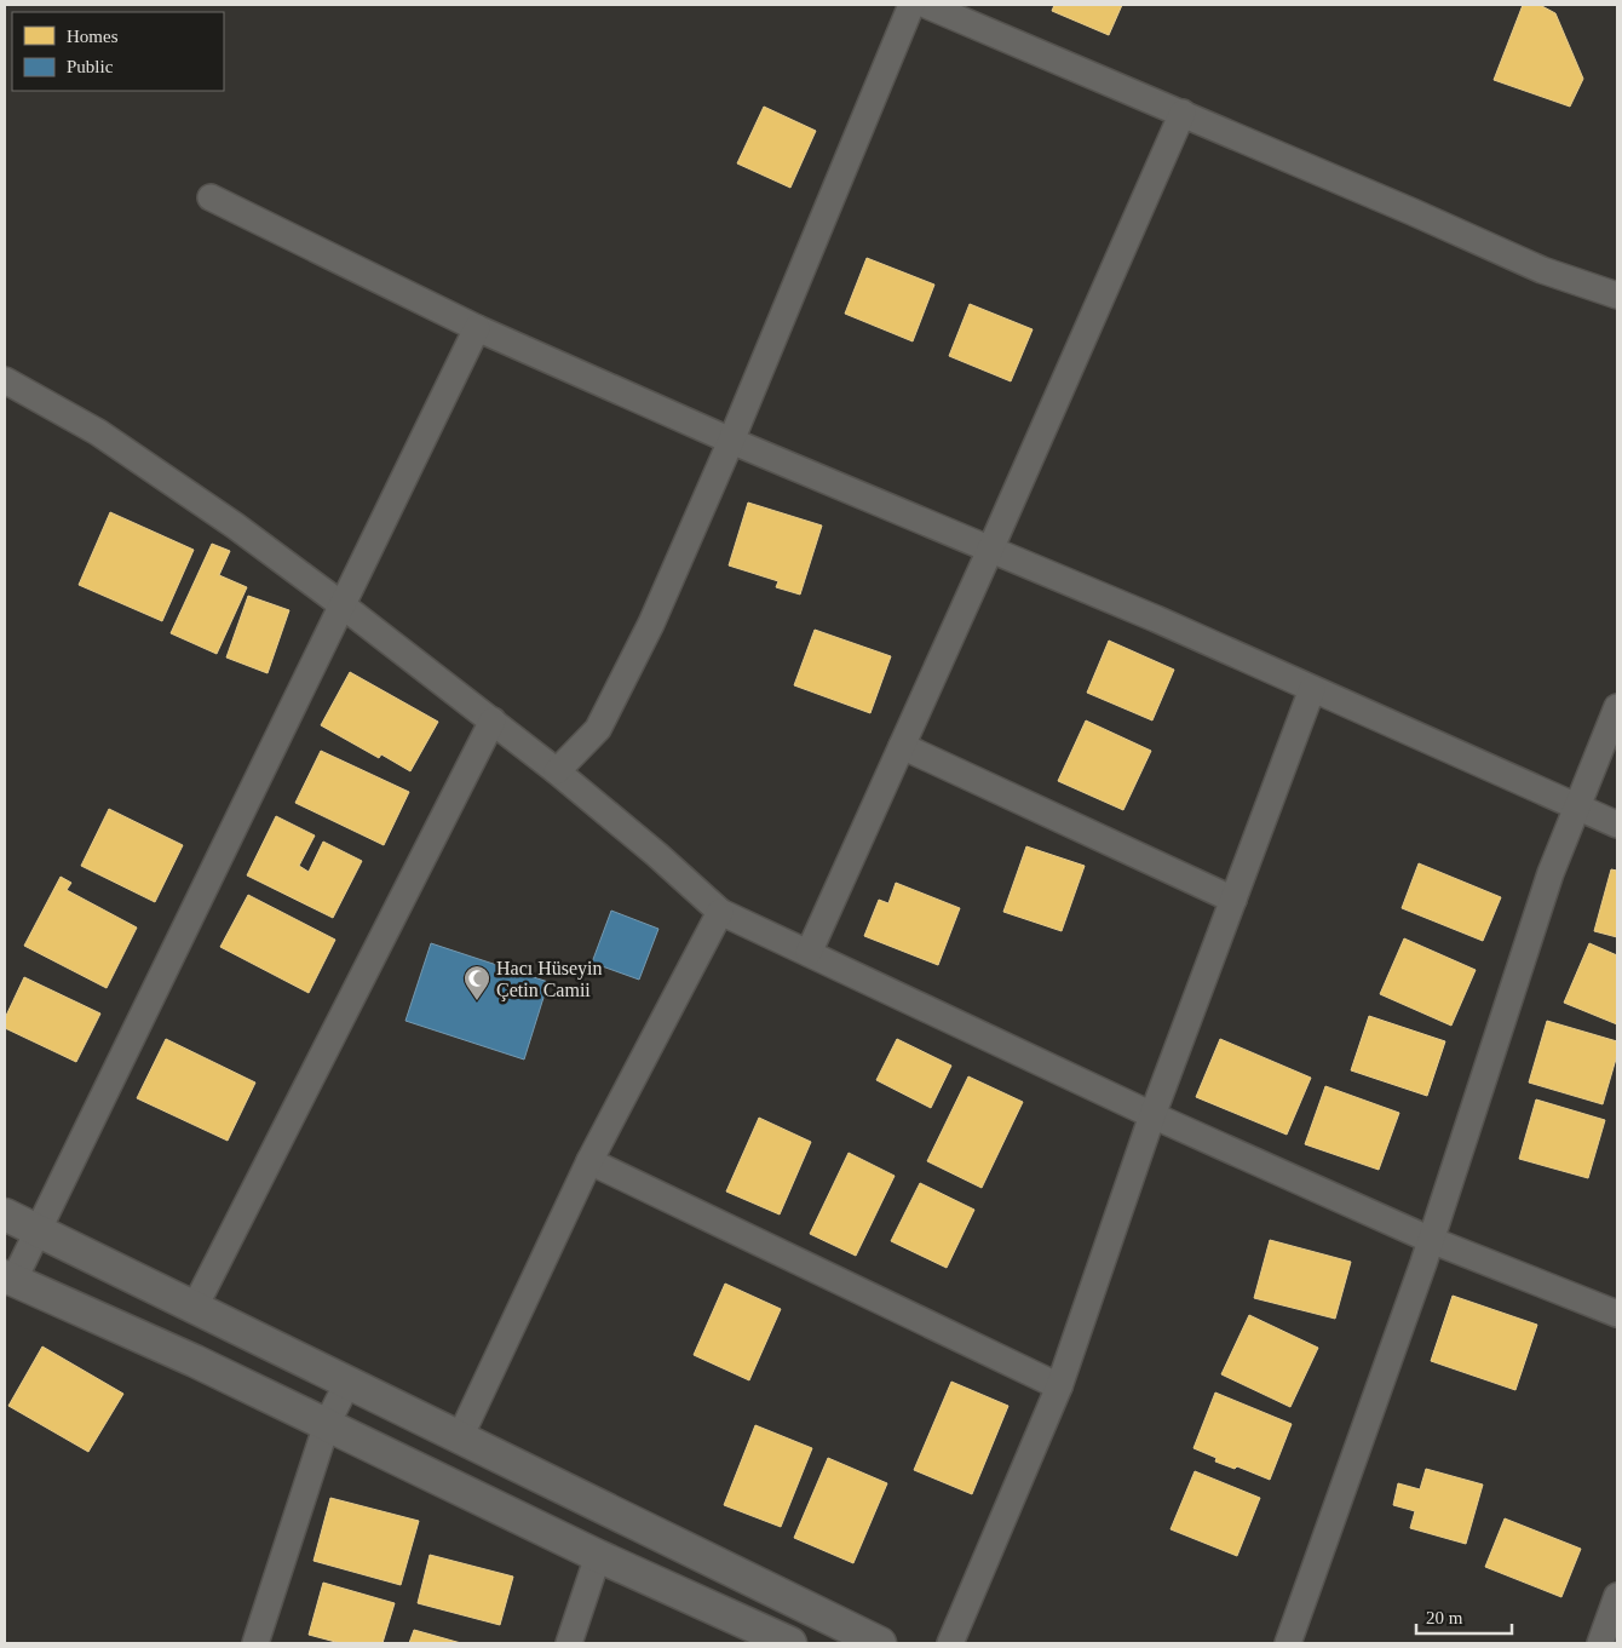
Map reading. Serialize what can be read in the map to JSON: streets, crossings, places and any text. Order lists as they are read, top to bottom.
{
  "places": {
    "mosque": ["Hacı Hüseyin Çetin Camii"]
  },
  "legend": ["Homes", "Public"],
  "scale_bar": "20 m"
}
